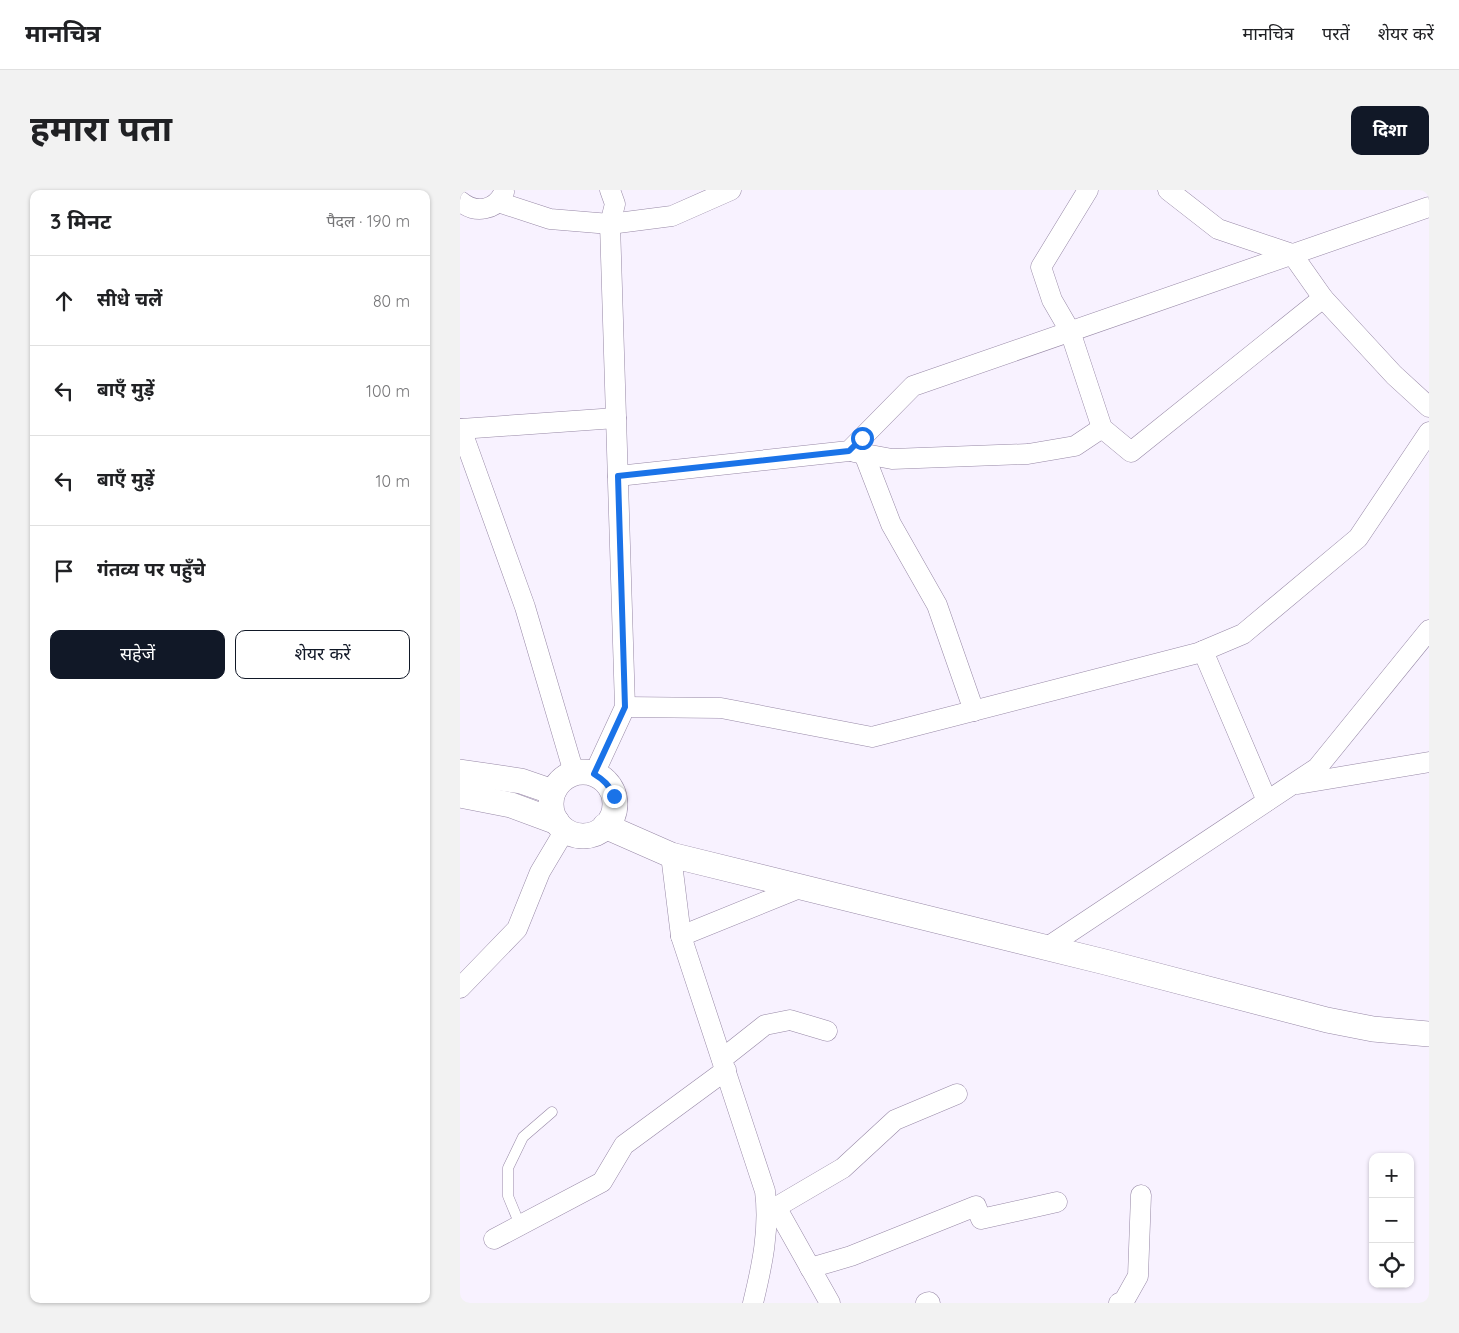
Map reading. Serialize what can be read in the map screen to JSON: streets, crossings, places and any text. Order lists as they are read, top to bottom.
{
  "page": {
    "header": "मानचित्र",
    "nav": ["मानचित्र", "परतें", "शेयर करें"],
    "title": "हमारा पता",
    "buttons": [
      "दिशा",
      ["सहेजें", "शेयर करें"]
    ],
    "heading": ["3 मिनट", "पैदल · 190 m"],
    "list": [
      ["सीधे चलें", "80 m"],
      ["बाएँ मुड़ें", "100 m"],
      ["बाएँ मुड़ें", "10 m"],
      "गंतव्य पर पहुँचे"
    ],
    "map_buttons": ["+", "−"]
  }
}
